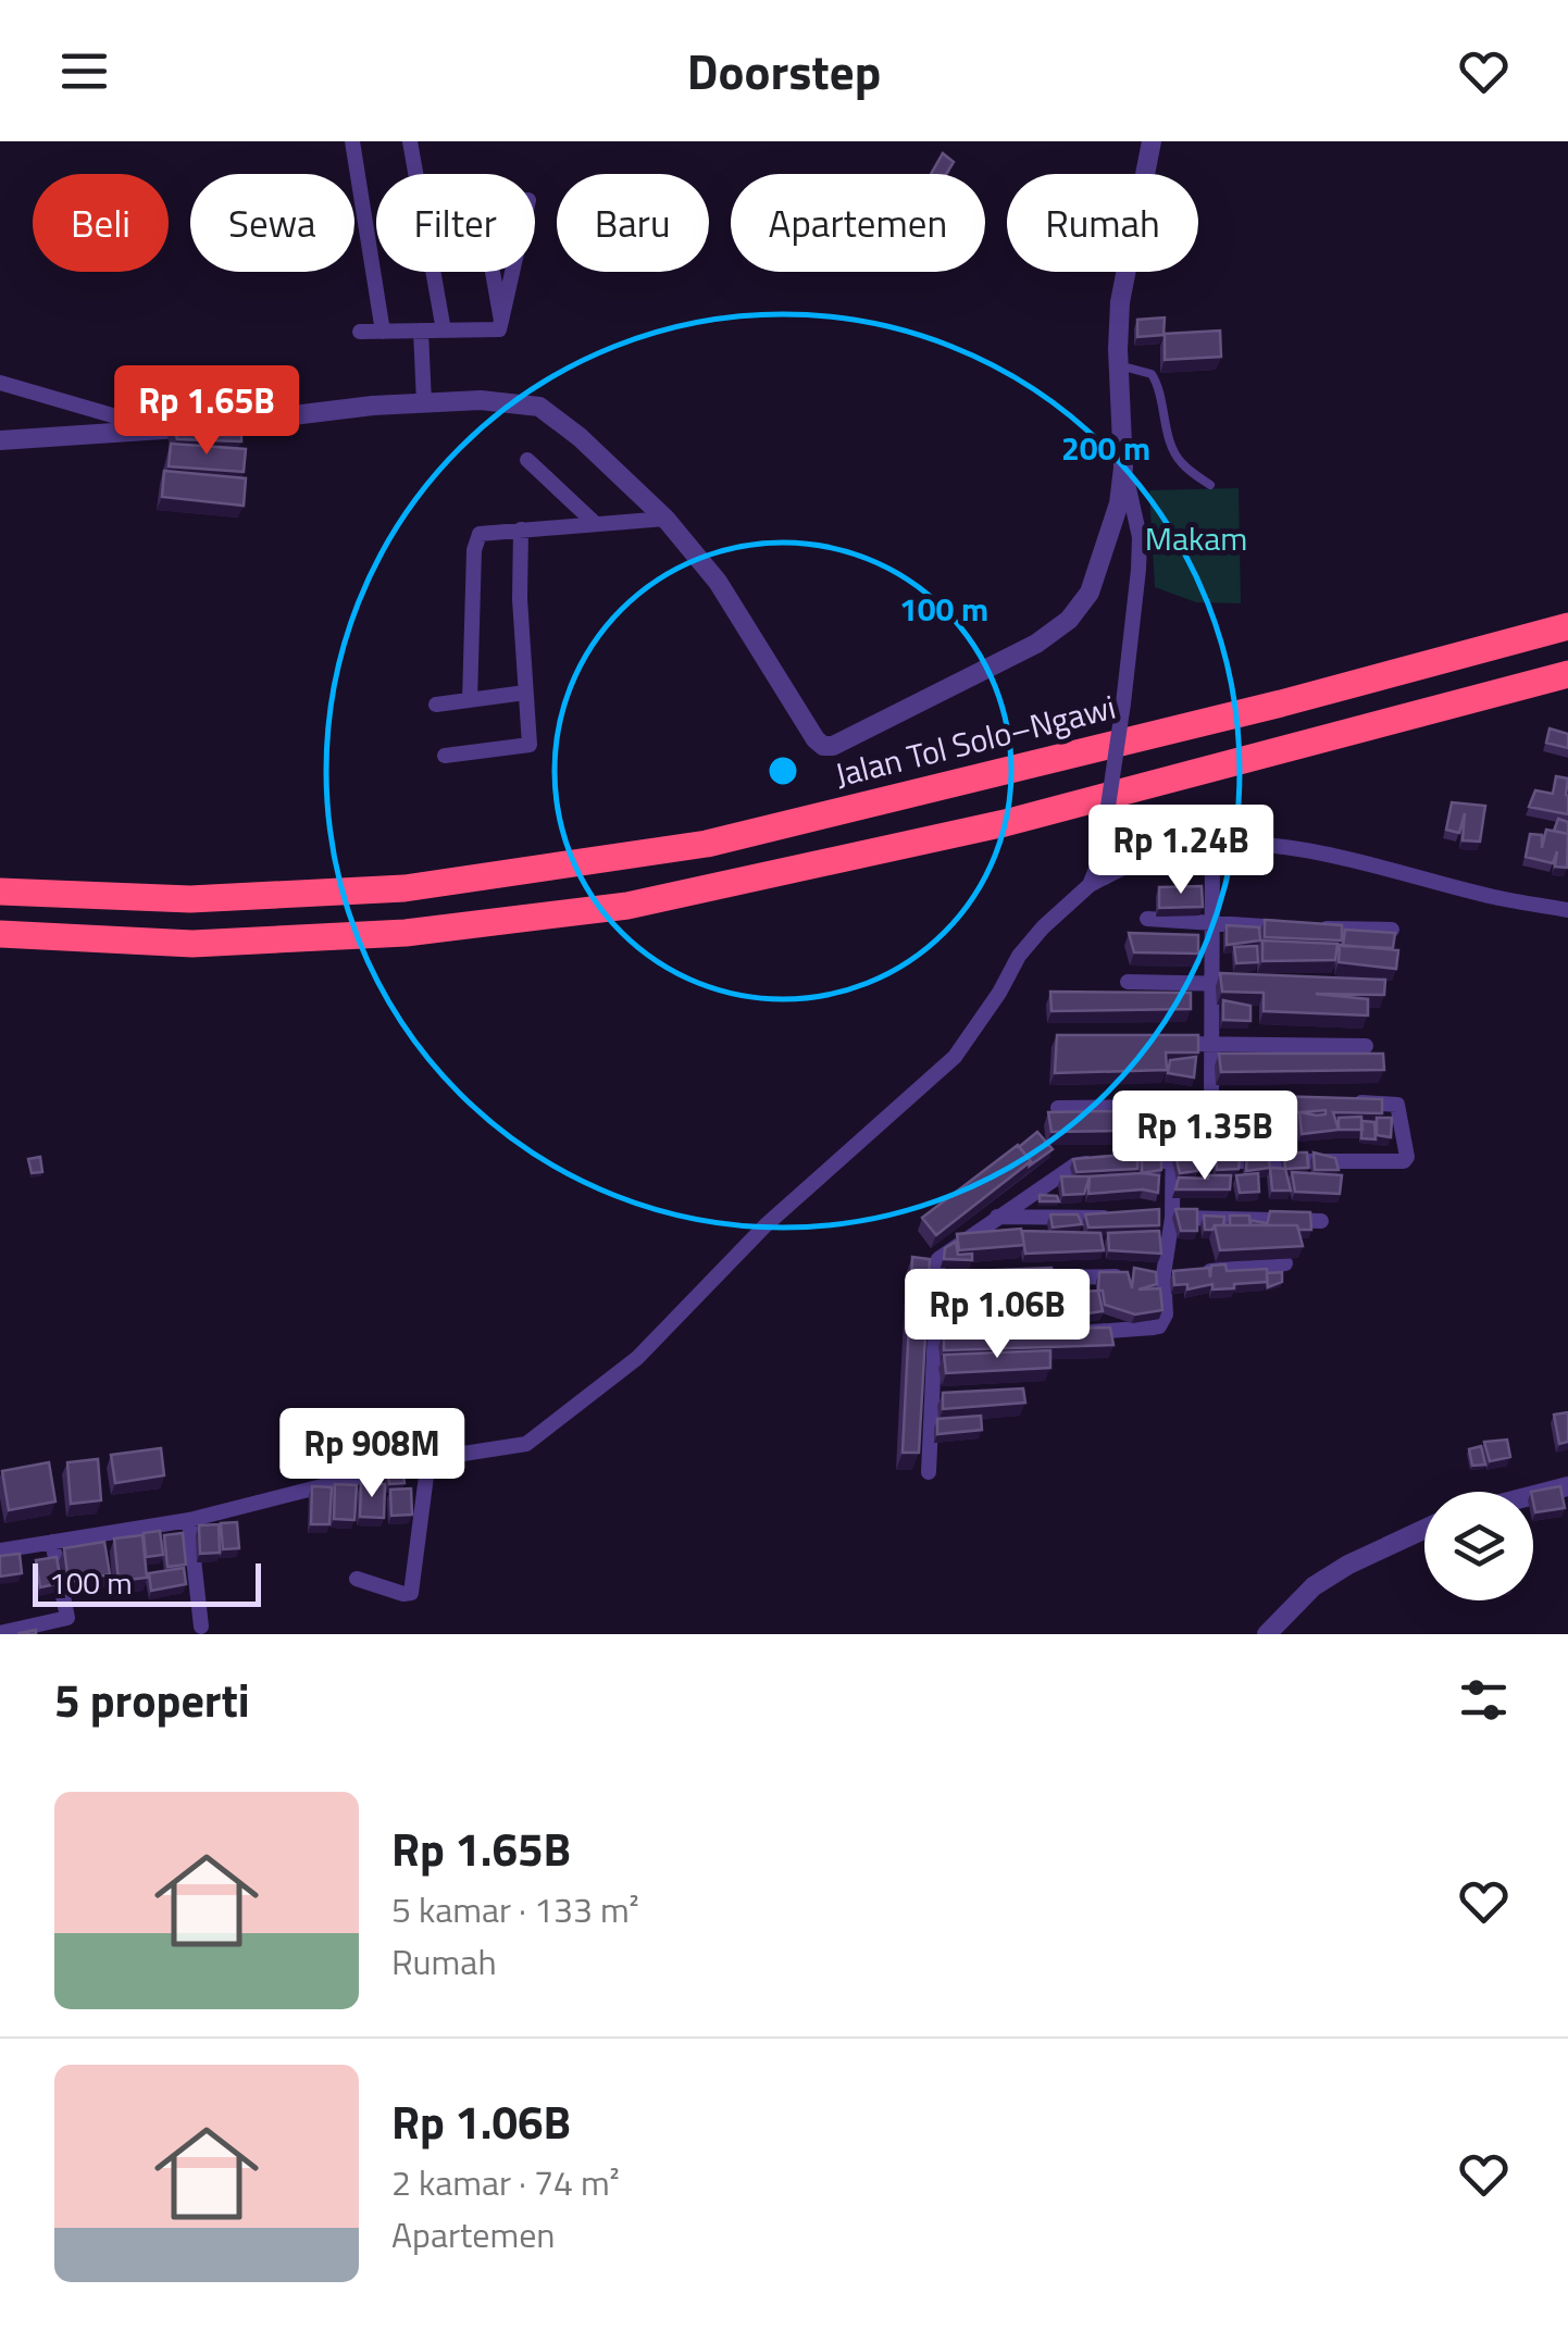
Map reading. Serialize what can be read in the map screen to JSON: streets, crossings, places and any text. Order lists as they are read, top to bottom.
{
  "streets": {
    "highway": ["Jalan Tol Solo–Ngawi"]
  },
  "parks": ["Makam"],
  "scale_bar": "100 m",
  "page": {
    "header": "Doorstep",
    "chip": [
      "Beli",
      "Sewa",
      "Filter",
      "Baru",
      "Apartemen",
      "Rumah"
    ],
    "price": [
      "Rp 1.65B",
      "Rp 1.24B",
      "Rp 1.35B",
      "Rp 1.06B",
      "Rp 908M"
    ],
    "scale": "100 m",
    "heading": "5 properti",
    "list": [
      {
        "name": "Rp 1.65B",
        "note": "5 kamar · 133 m² · Rumah"
      },
      {
        "name": "Rp 1.06B",
        "note": "2 kamar · 74 m² · Apartemen"
      }
    ]
  },
  "rings": ["200 m", "100 m"]
}
